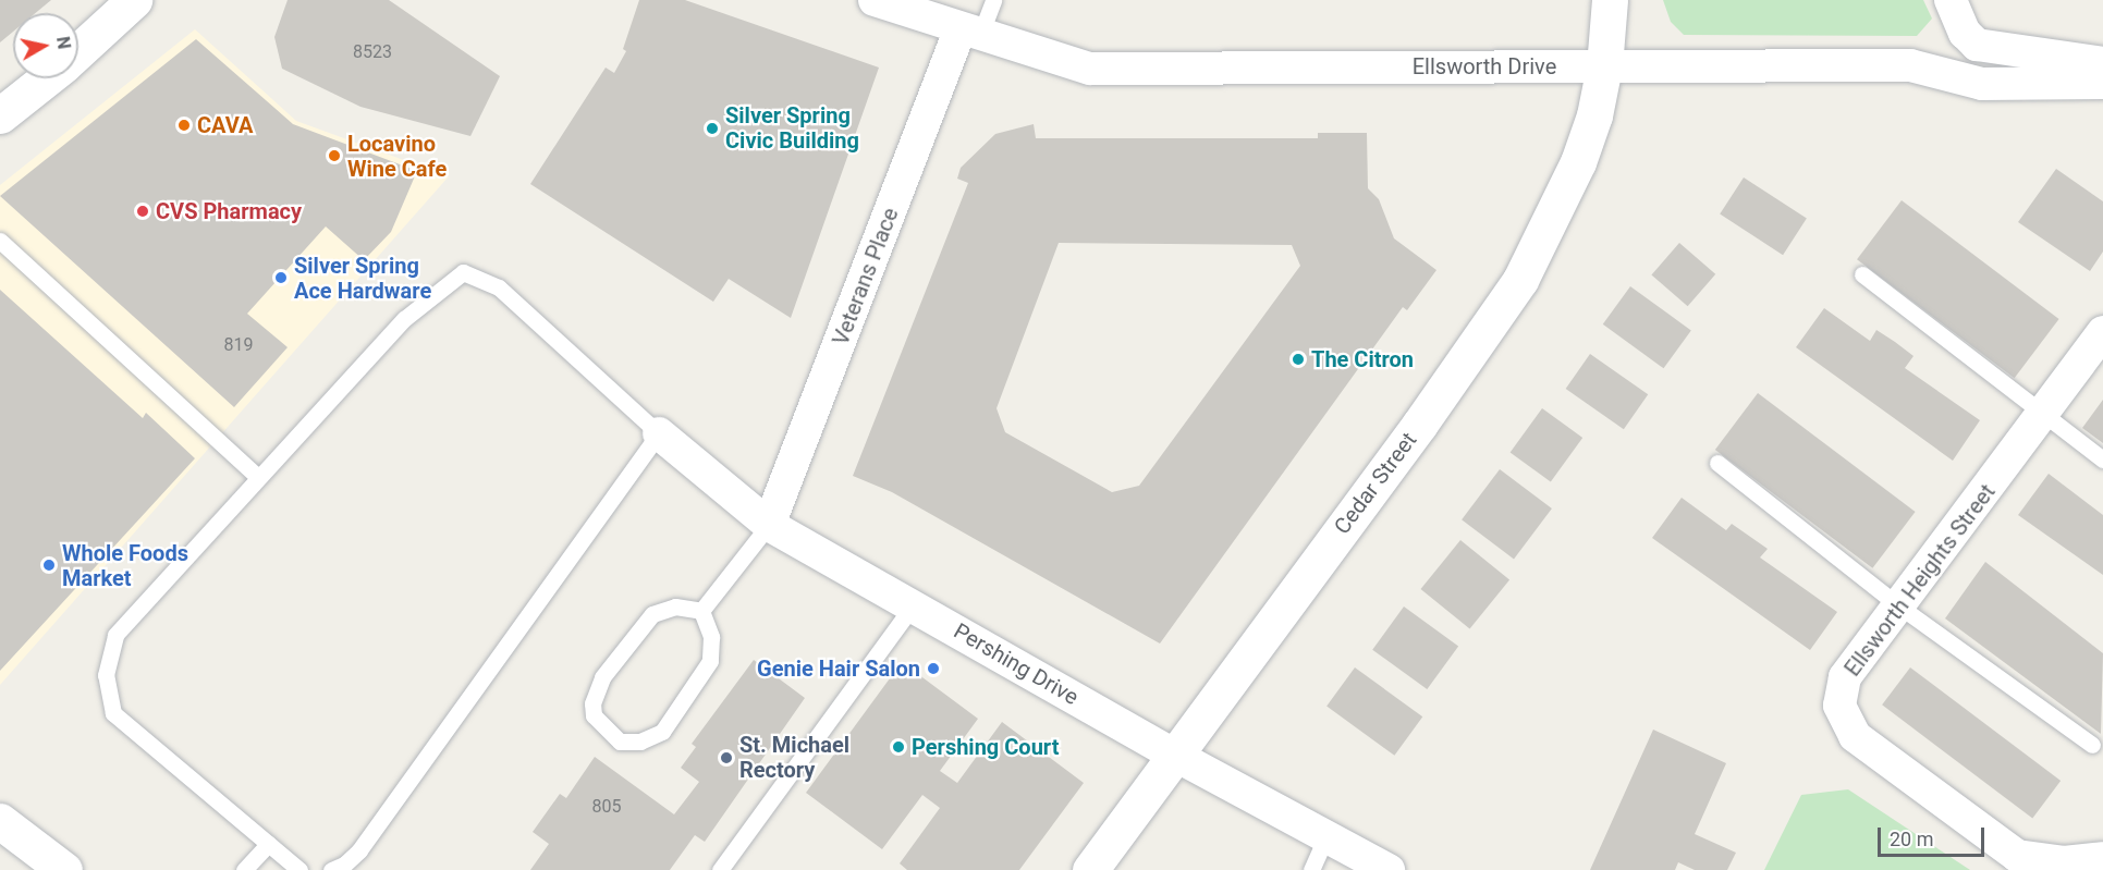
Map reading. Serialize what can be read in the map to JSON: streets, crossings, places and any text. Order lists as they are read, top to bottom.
{
  "streets": {
    "street": [
      "Ellsworth Drive",
      "Veterans Place",
      "Cedar Street",
      "Ellsworth Heights Street",
      "Pershing Drive"
    ]
  },
  "crossings": [
    ["Ellsworth Drive", "Veterans Place"],
    ["Ellsworth Drive", "Cedar Street"],
    ["Veterans Place", "Pershing Drive"],
    ["Cedar Street", "Pershing Drive"]
  ],
  "places": [
    "CAVA",
    "Silver Spring Civic Building",
    "Locavino Wine Cafe",
    "CVS Pharmacy",
    "Silver Spring Ace Hardware",
    "The Citron",
    "Whole Foods Market",
    "Genie Hair Salon",
    "Pershing Court",
    "St. Michael Rectory"
  ],
  "house_numbers": ["8523", "819", "805"],
  "scale_bar": "20 m",
  "north": "right"
}
